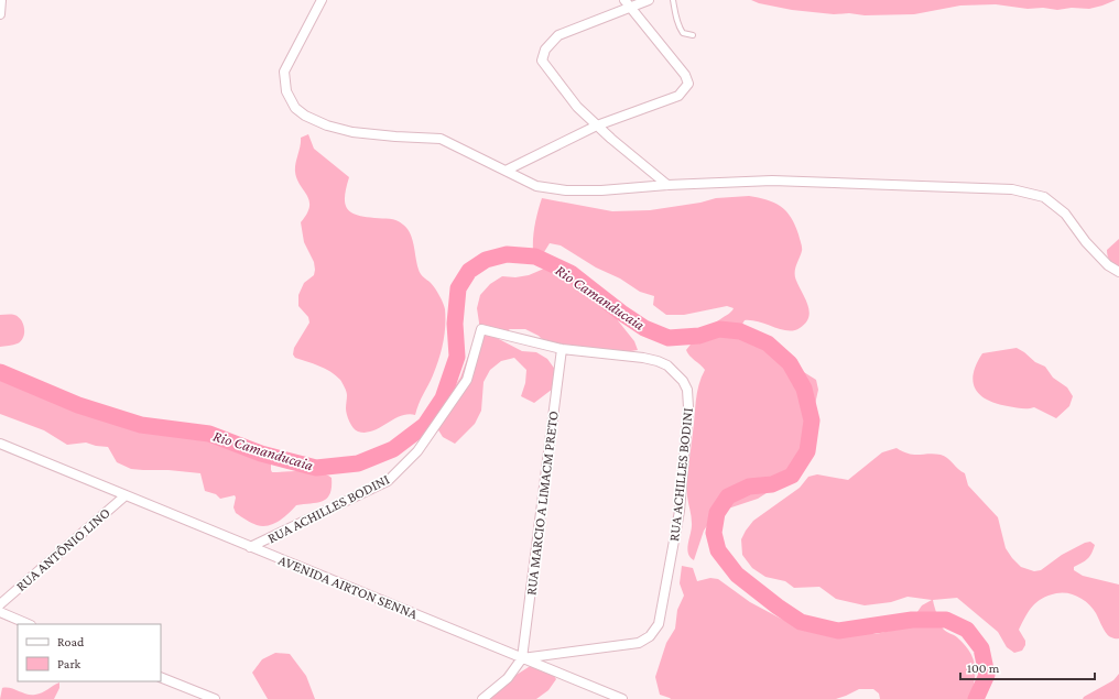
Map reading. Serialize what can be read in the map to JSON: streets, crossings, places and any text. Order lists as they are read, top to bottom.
{
  "streets": {
    "street": [
      "RUA ACHILLES BODINI",
      "RUA MARCIO A LIMACM PRETO",
      "RUA ANTÔNIO LINO",
      "AVENIDA AIRTON SENNA"
    ]
  },
  "crossings": [
    ["RUA ACHILLES BODINI", "RUA MARCIO A LIMACM PRETO"],
    ["RUA ACHILLES BODINI", "AVENIDA AIRTON SENNA"],
    ["RUA MARCIO A LIMACM PRETO", "AVENIDA AIRTON SENNA"],
    ["RUA ANTÔNIO LINO", "AVENIDA AIRTON SENNA"]
  ],
  "water": ["Rio Camanducaia"],
  "legend": ["Road", "Park"],
  "scale_bar": "100 m"
}
